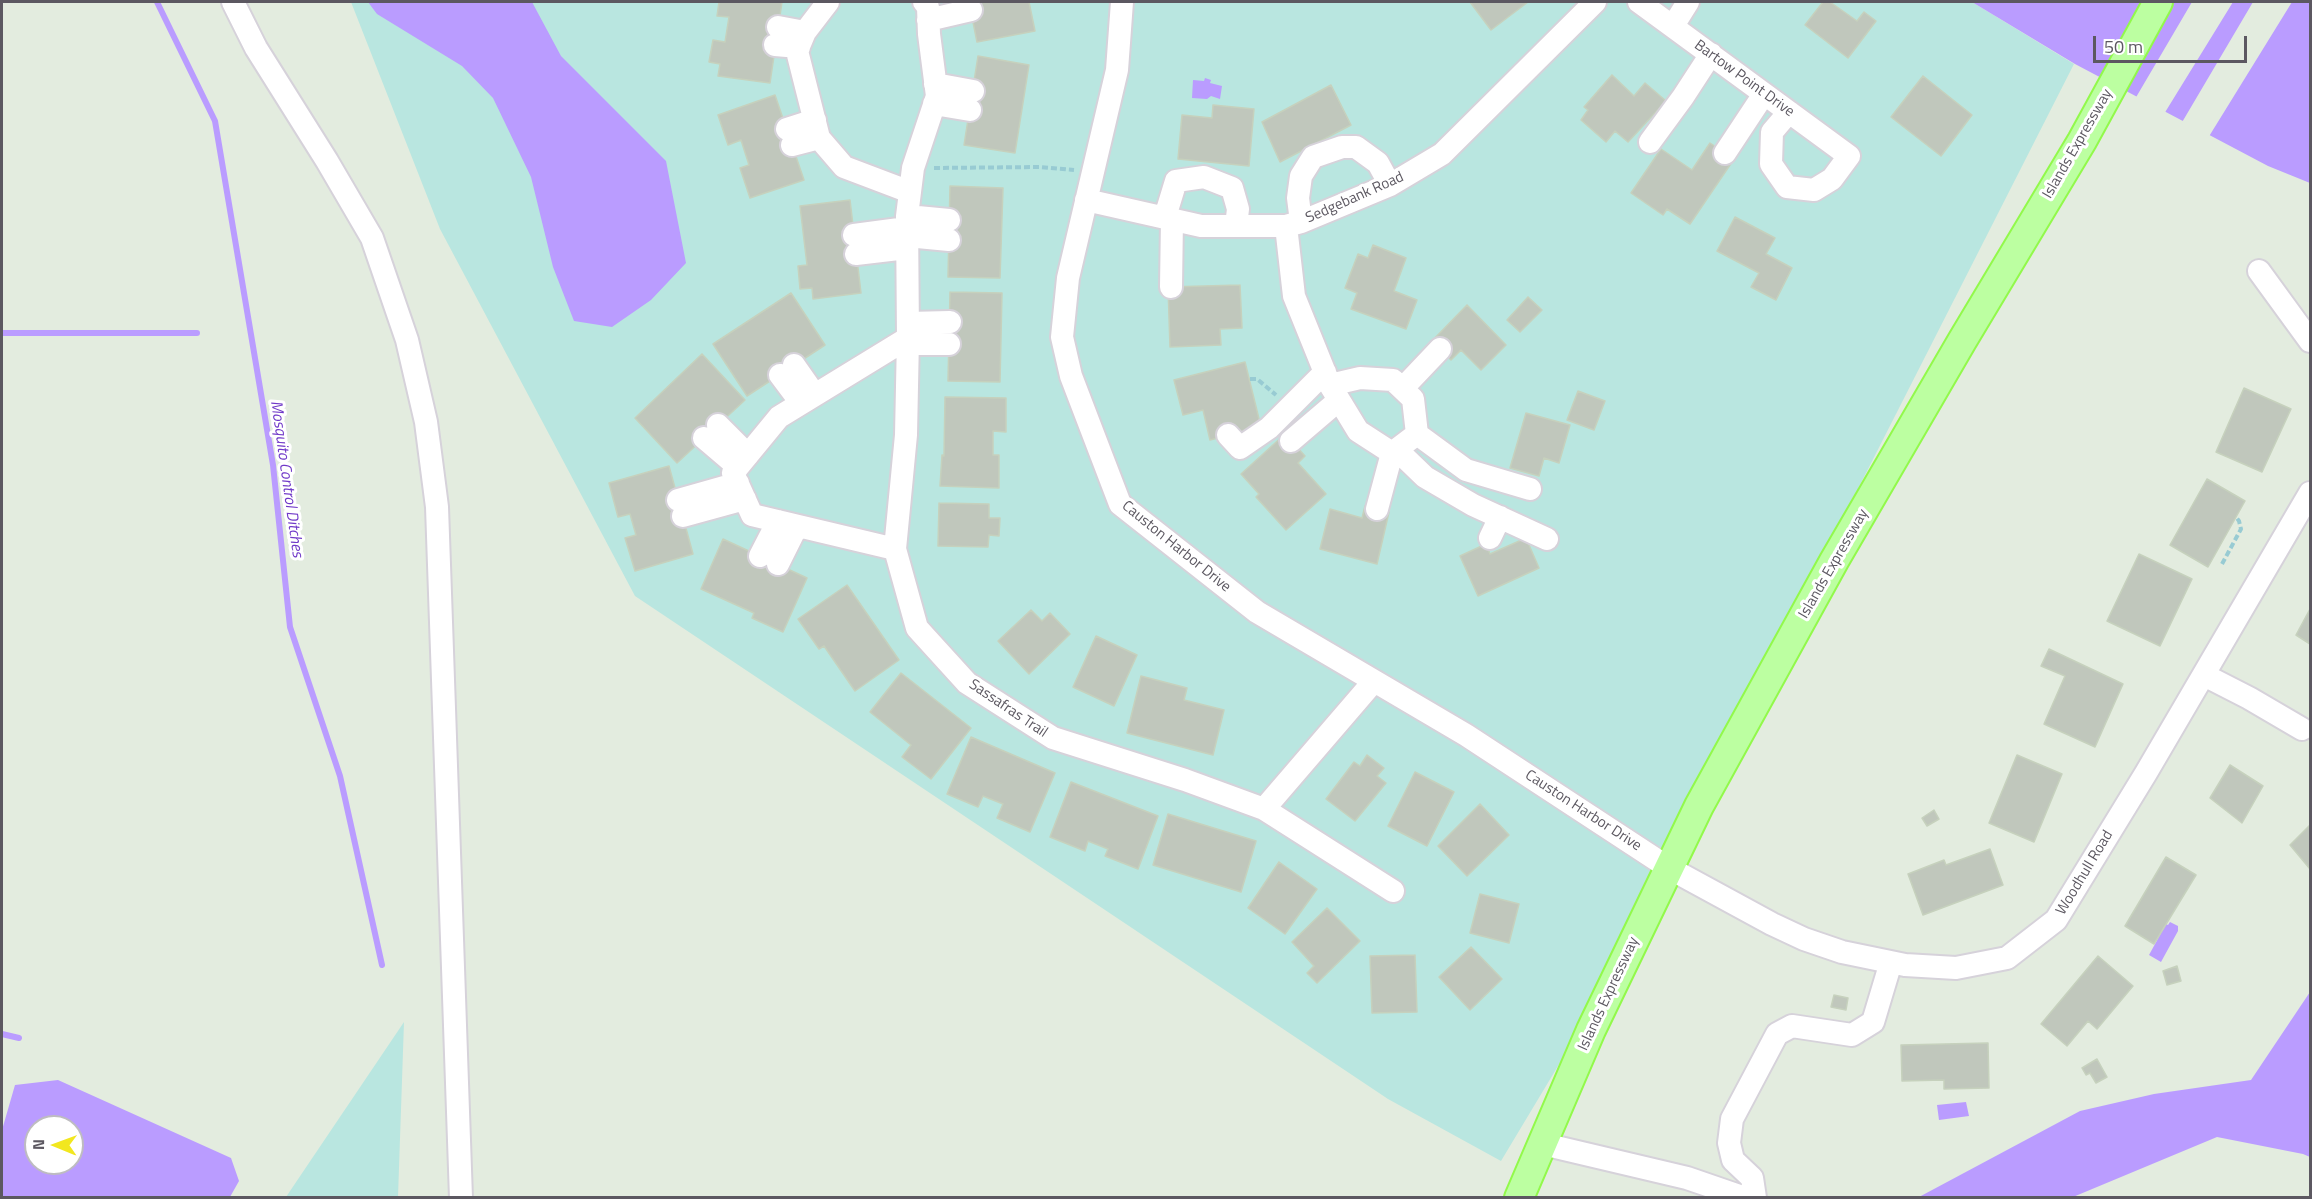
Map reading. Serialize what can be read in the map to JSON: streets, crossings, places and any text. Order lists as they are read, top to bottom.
{
  "streets": {
    "main road": ["Islands Expressway"],
    "street": [
      "Bartow Point Drive",
      "Sedgebank Road",
      "Causton Harbor Drive",
      "Sassafras Trail",
      "Woodhull Road"
    ]
  },
  "crossings": [
    ["Islands Expressway", "Causton Harbor Drive"],
    ["Islands Expressway", "Woodhull Road"],
    ["Sedgebank Road", "Causton Harbor Drive"],
    ["Causton Harbor Drive", "Woodhull Road"]
  ],
  "water": ["Mosquito Control Ditches"],
  "scale_bar": "50 m",
  "north": "left"
}
